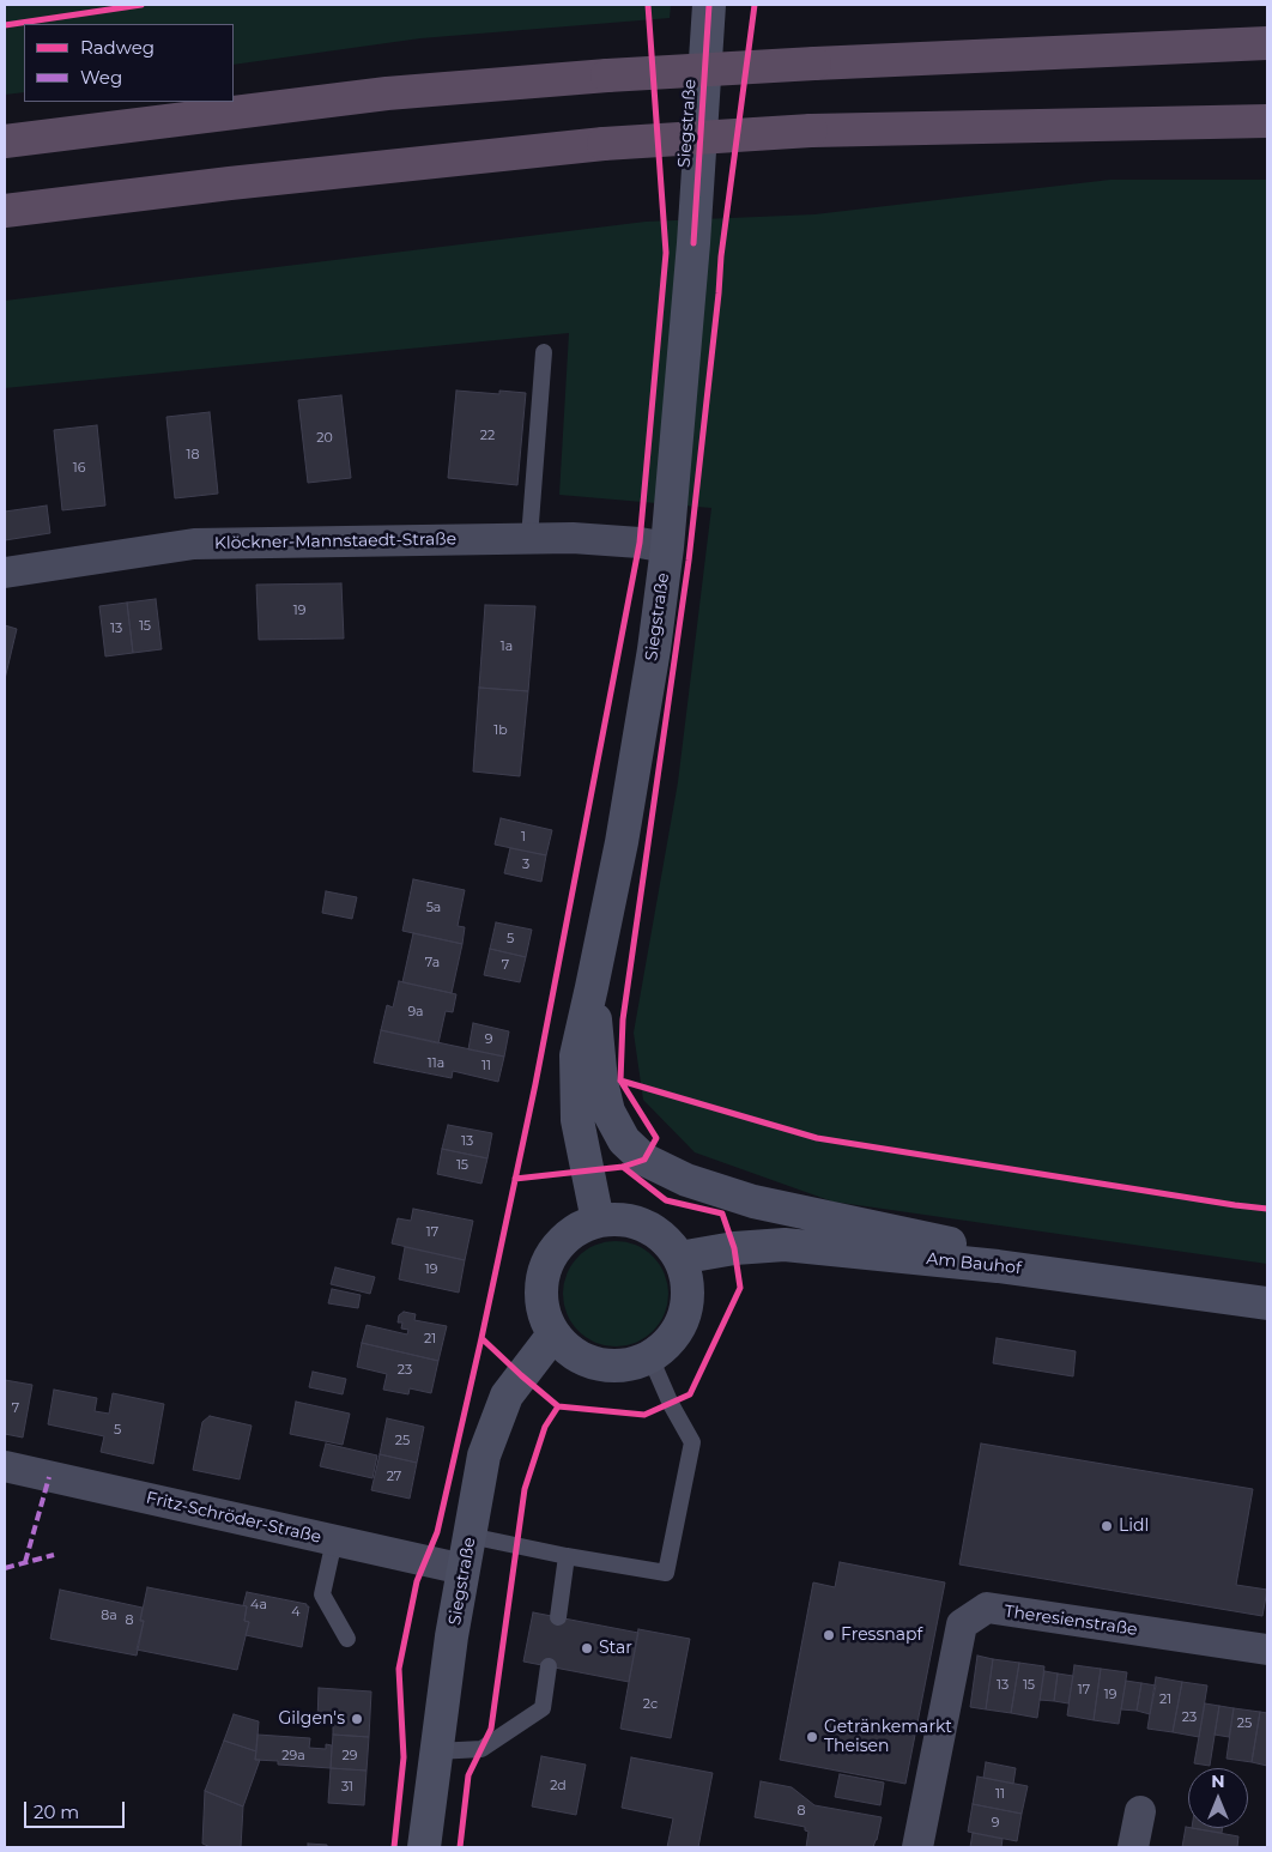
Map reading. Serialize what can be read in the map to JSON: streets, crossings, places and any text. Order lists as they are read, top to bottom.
{
  "streets": {
    "street": [
      "Siegstraße",
      "Klöckner-Mannstaedt-Straße",
      "Am Bauhof",
      "Fritz-Schröder-Straße",
      "Theresienstraße"
    ]
  },
  "crossings": [
    ["Siegstraße", "Klöckner-Mannstaedt-Straße"],
    ["Siegstraße", "Am Bauhof"],
    ["Siegstraße", "Fritz-Schröder-Straße"]
  ],
  "places": [
    "Lidl",
    "Fressnapf",
    "Star",
    "Gilgen's",
    "Getränkemarkt Theisen"
  ],
  "house_numbers": [
    "22",
    "20",
    "18",
    "16",
    "19",
    "15",
    "13",
    "1a",
    "1b",
    "1",
    "3",
    "5a",
    "5",
    "7a",
    "7",
    "9a",
    "9",
    "11a",
    "11",
    "13",
    "15",
    "17",
    "19",
    "21",
    "23",
    "7",
    "5",
    "25",
    "27",
    "4a",
    "4",
    "8a",
    "8",
    "13",
    "15",
    "17",
    "19",
    "21",
    "2c",
    "23",
    "25",
    "29a",
    "29",
    "2d",
    "31",
    "11",
    "8",
    "9"
  ],
  "legend": ["Radweg", "Weg"],
  "scale_bar": "20 m",
  "north": "top"
}
